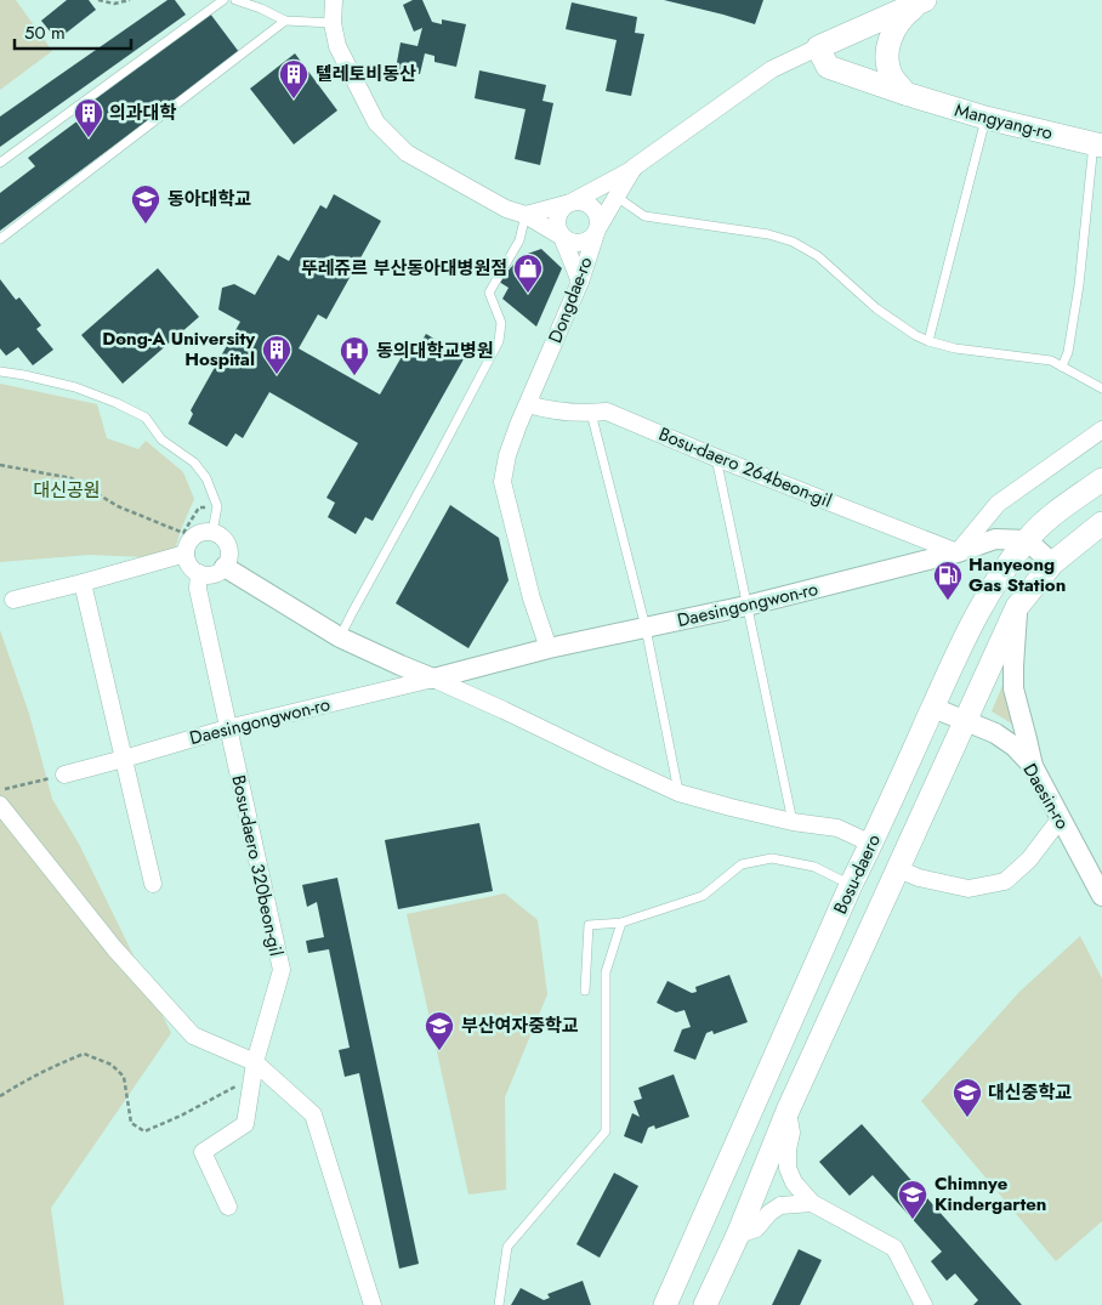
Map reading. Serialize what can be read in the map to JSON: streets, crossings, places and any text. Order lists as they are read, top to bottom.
{
  "streets": {
    "main road": ["Mangyang-ro", "Bosu-daero"],
    "street": [
      "Dongdae-ro",
      "Bosu-daero 264beon-gil",
      "Daesingongwon-ro",
      "Daesin-ro",
      "Bosu-daero 320beon-gil"
    ]
  },
  "crossings": [
    ["Mangyang-ro", "Dongdae-ro"],
    ["Dongdae-ro", "Bosu-daero 264beon-gil"],
    ["Dongdae-ro", "Daesingongwon-ro"],
    ["Bosu-daero 264beon-gil", "Daesingongwon-ro"],
    ["Daesingongwon-ro", "Bosu-daero 320beon-gil"],
    ["Daesingongwon-ro", "Bosu-daero"],
    ["Daesin-ro", "Bosu-daero"]
  ],
  "parks": ["대신공원"],
  "places": {
    "building": ["텔레토비동산", "의과대학", "Dong-A University Hospital"],
    "school or university": [
      "동아대학교",
      "부산여자중학교",
      "대신중학교",
      "Chimnye Kindergarten"
    ],
    "shop": ["뚜레쥬르 부산동아대병원점"],
    "hospital": ["동의대학교병원"],
    "fuel station": ["Hanyeong Gas Station"]
  },
  "scale_bar": "50 m"
}
